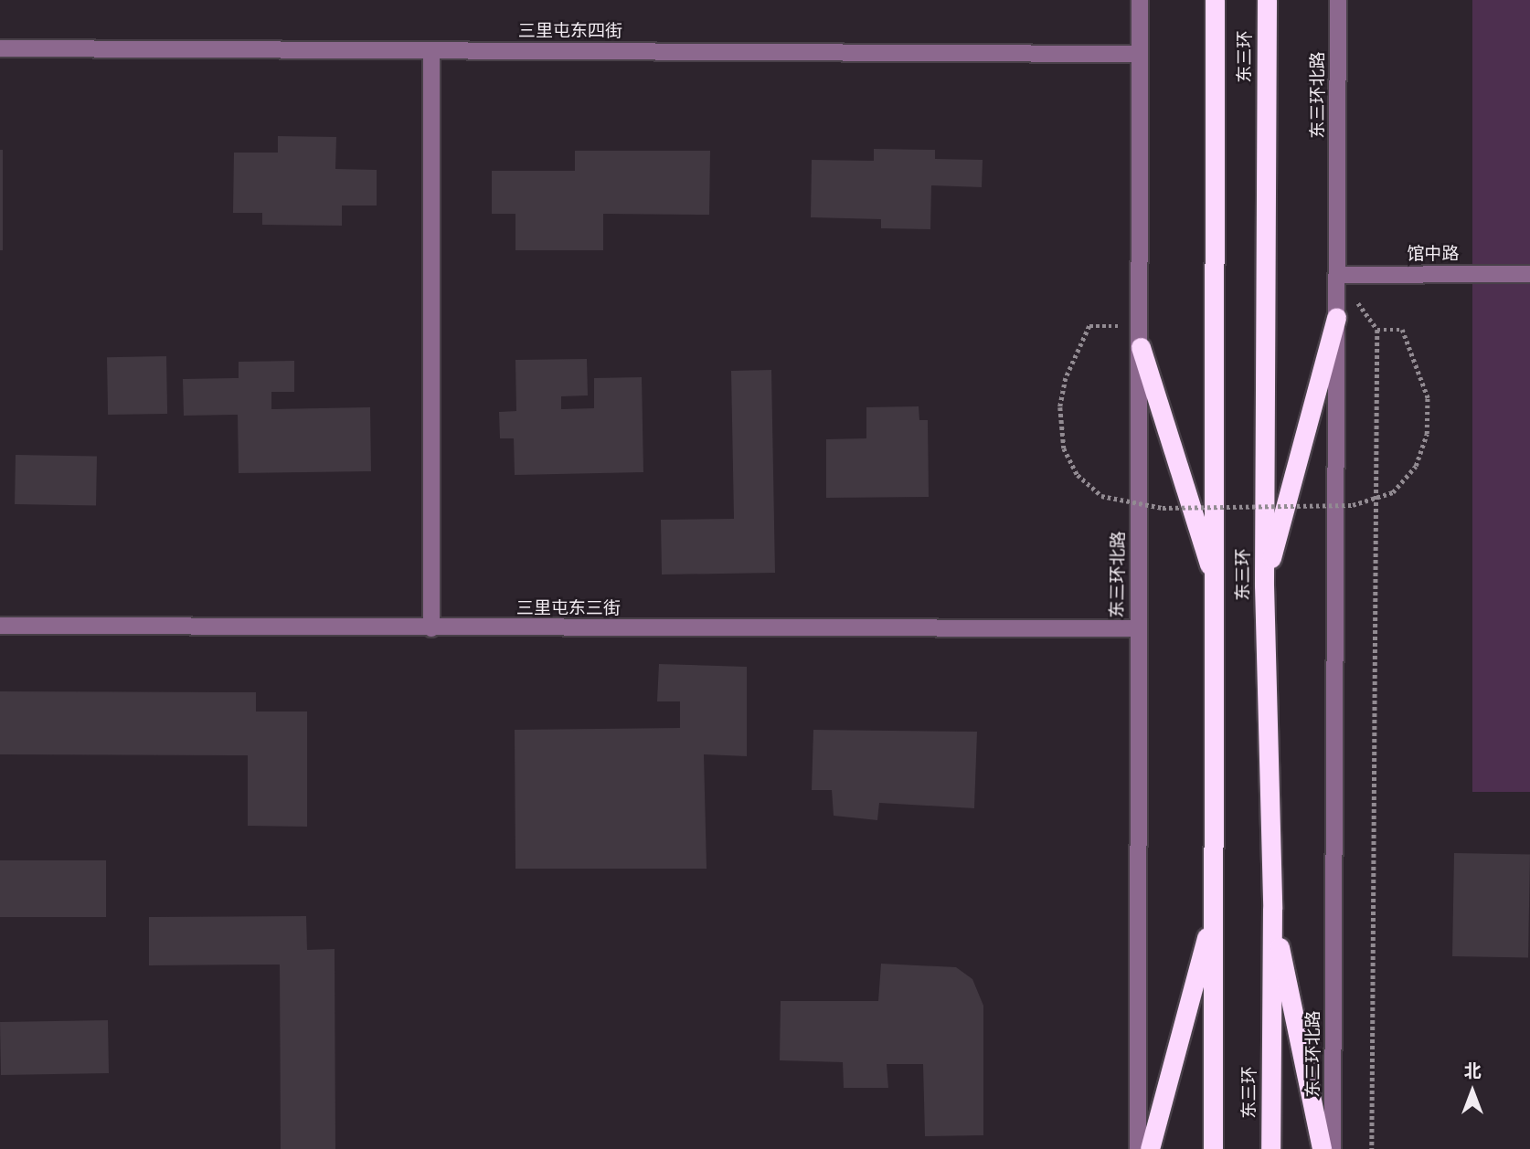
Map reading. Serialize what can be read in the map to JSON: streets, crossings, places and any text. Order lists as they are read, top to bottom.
{
  "streets": {
    "highway": ["东三环"],
    "street": [
      "三里屯东四街",
      "东三环北路",
      "馆中路",
      "三里屯东三街"
    ]
  },
  "crossings": [
    ["三里屯东四街", "东三环北路"],
    ["东三环北路", "馆中路"],
    ["东三环北路", "三里屯东三街"]
  ],
  "north": "top"
}
